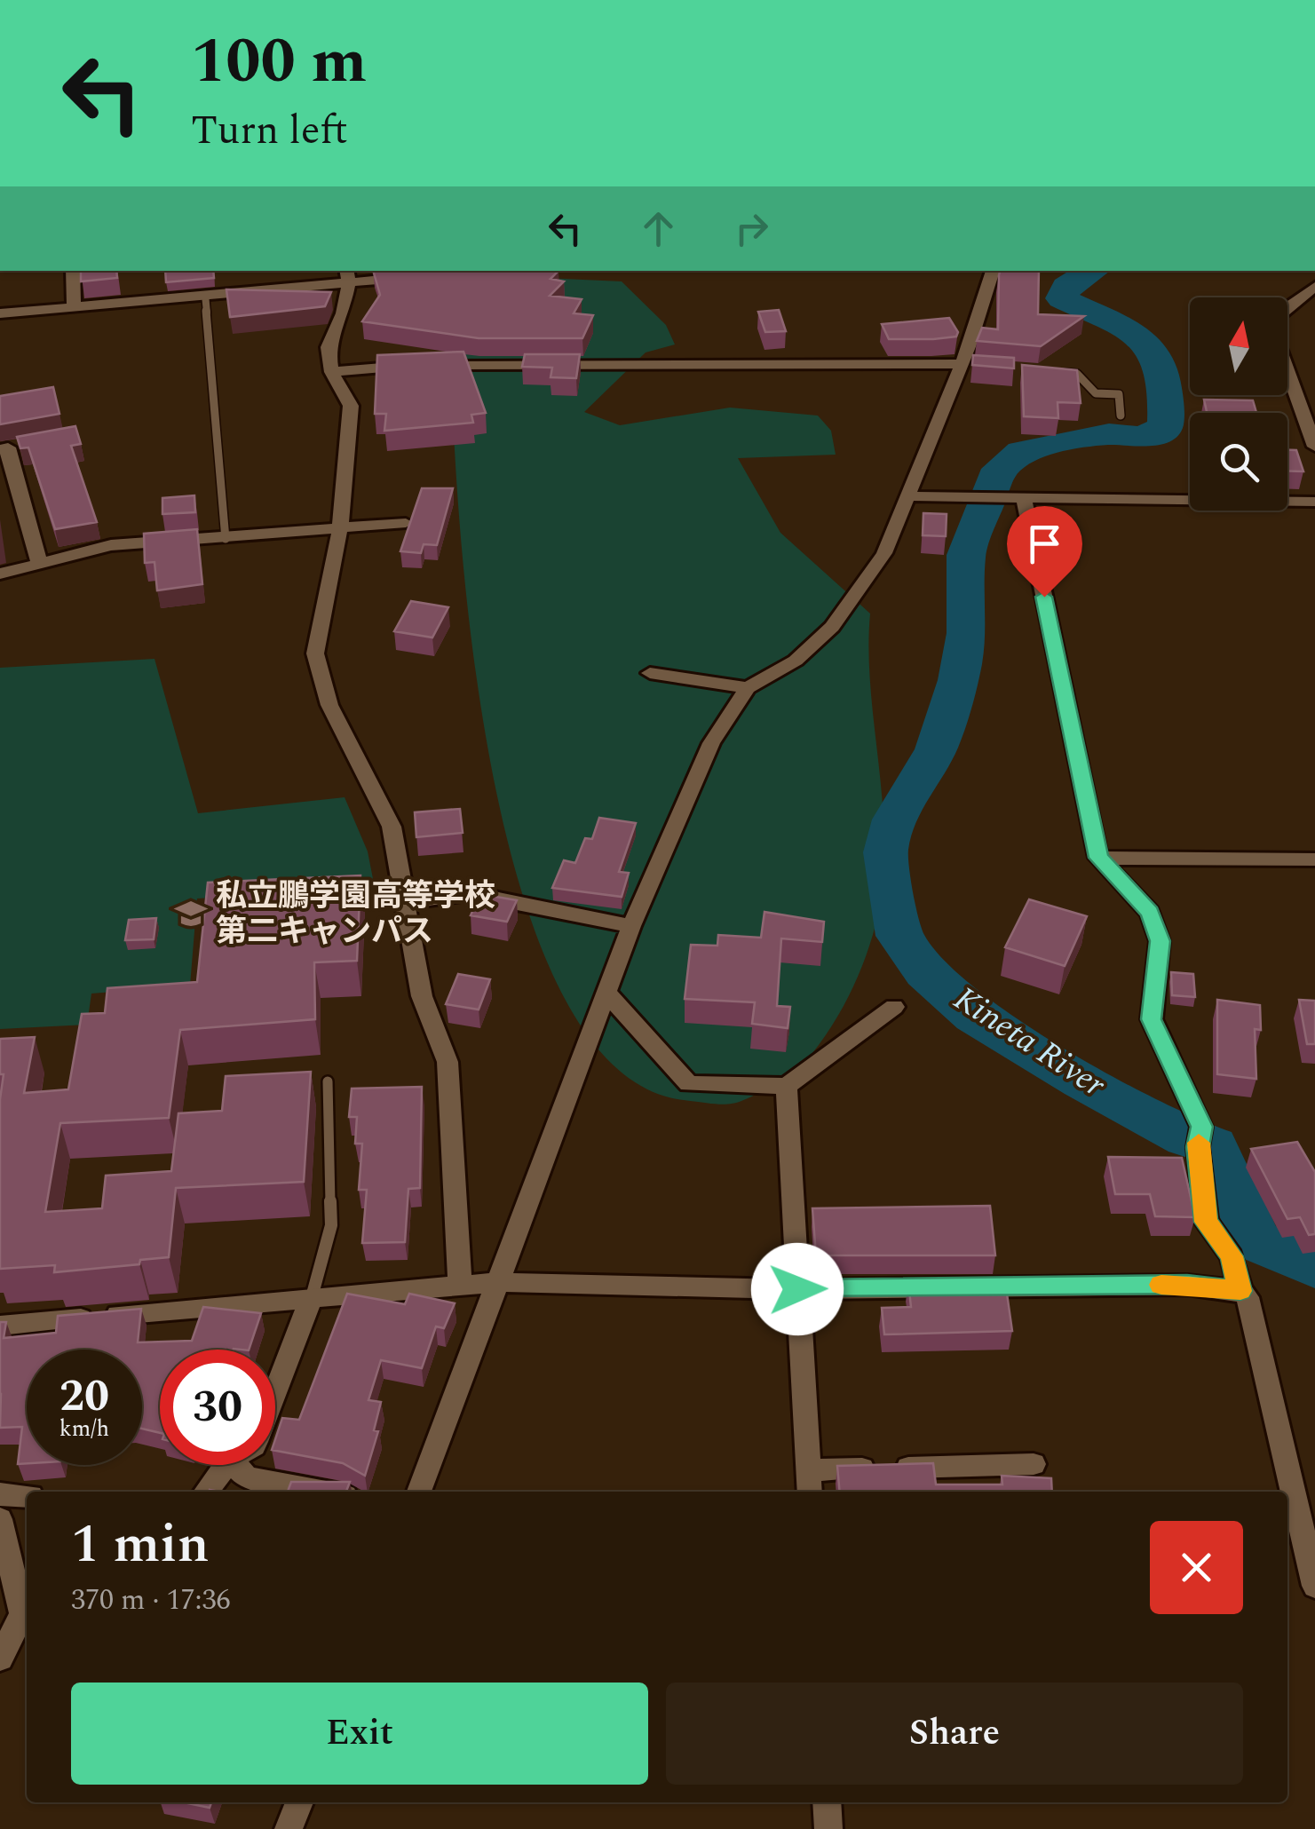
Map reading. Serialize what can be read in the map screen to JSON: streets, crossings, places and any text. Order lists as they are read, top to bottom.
{
  "water": ["Kineta River"],
  "places": {
    "school or university": ["私立鵬学園高等学校 第二キャンパス"]
  },
  "north": "top",
  "page": {
    "turn": ["100 m", "Turn left"],
    "speed": "20 km/h",
    "limit": "30",
    "heading": ["1 min", "370 m · 17:36"],
    "buttons": ["Exit", "Share"]
  }
}
